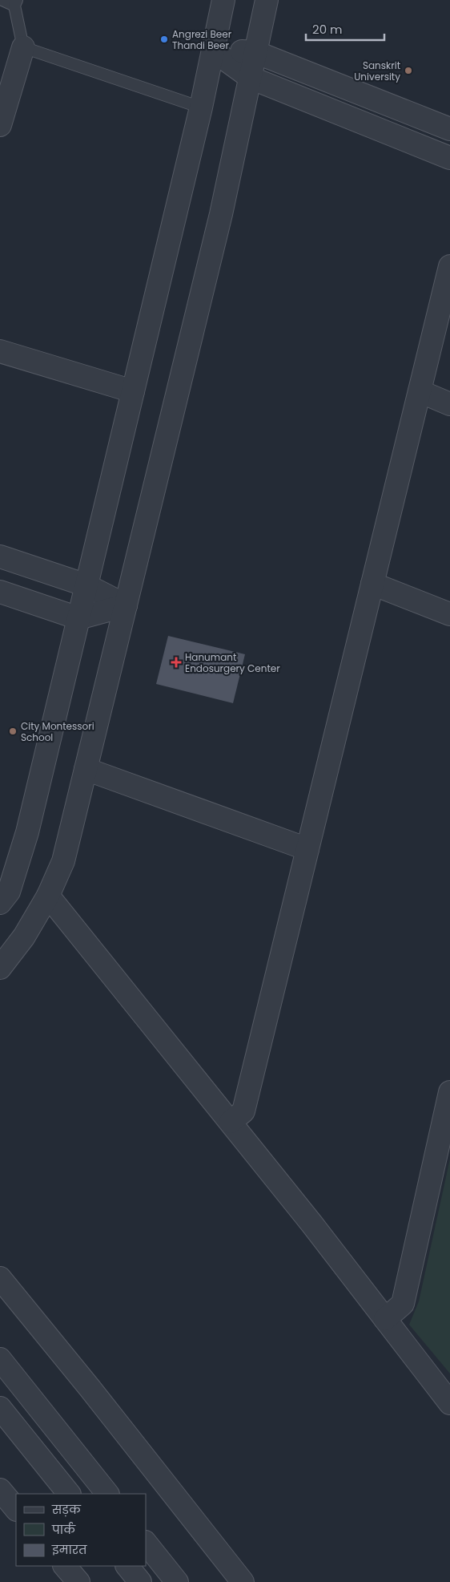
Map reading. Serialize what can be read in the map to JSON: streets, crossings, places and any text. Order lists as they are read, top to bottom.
{
  "places": {
    "other": ["Angrezi Beer Thandi Beer", "Sanskrit University", "City Montessori School"],
    "health": ["Hanumant Endosurgery Center"]
  },
  "legend": ["सड़क", "पार्क", "इमारत"],
  "scale_bar": "20 m"
}
